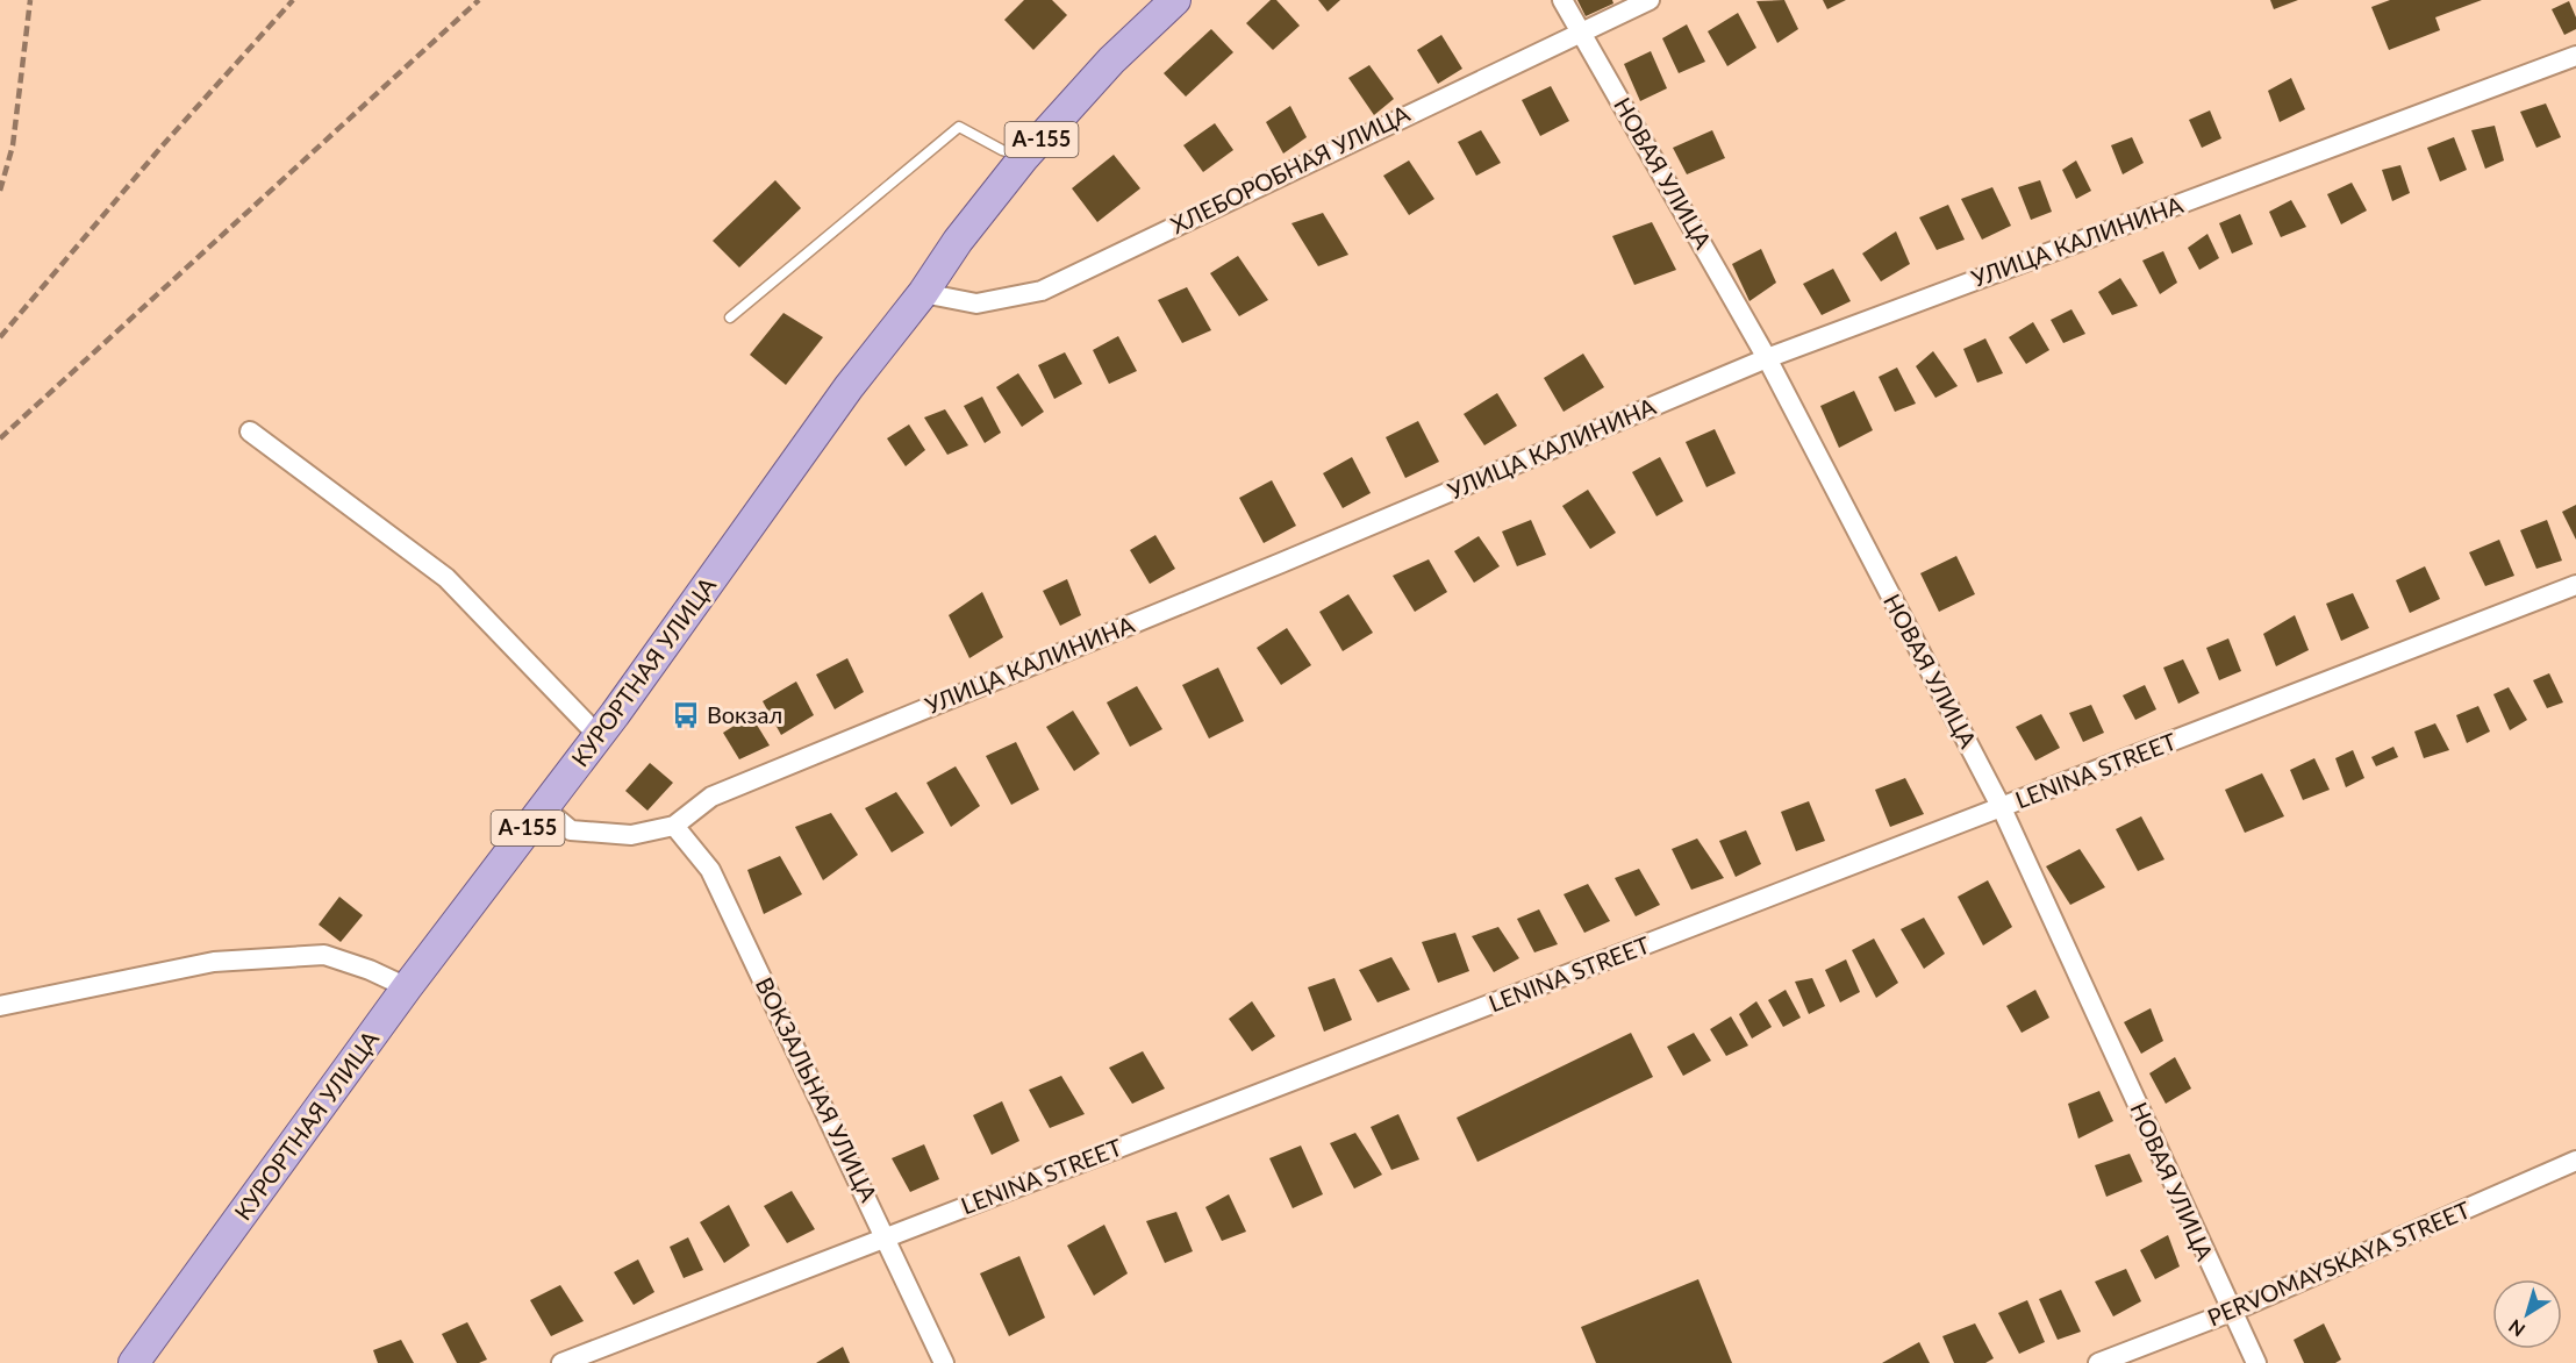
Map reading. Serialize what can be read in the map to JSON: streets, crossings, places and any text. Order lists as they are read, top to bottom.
{
  "streets": {
    "main road": ["А-155", "КУРОРТНАЯ УЛИЦА"],
    "street": [
      "ХЛЕБОРОБНАЯ УЛИЦА",
      "НОВАЯ УЛИЦА",
      "УЛИЦА КАЛИНИНА",
      "LENINA STREET",
      "ВОКЗАЛЬНАЯ УЛИЦА",
      "PERVOMAYSKAYA STREET"
    ]
  },
  "crossings": [
    ["ХЛЕБОРОБНАЯ УЛИЦА", "НОВАЯ УЛИЦА"],
    ["ХЛЕБОРОБНАЯ УЛИЦА", "КУРОРТНАЯ УЛИЦА"],
    ["НОВАЯ УЛИЦА", "УЛИЦА КАЛИНИНА"],
    ["НОВАЯ УЛИЦА", "LENINA STREET"],
    ["НОВАЯ УЛИЦА", "PERVOMAYSKAYA STREET"],
    ["УЛИЦА КАЛИНИНА", "КУРОРТНАЯ УЛИЦА"],
    ["УЛИЦА КАЛИНИНА", "ВОКЗАЛЬНАЯ УЛИЦА"],
    ["LENINA STREET", "ВОКЗАЛЬНАЯ УЛИЦА"]
  ],
  "places": {
    "bus stop": ["Вокзал"]
  },
  "north": "bottom left"
}
